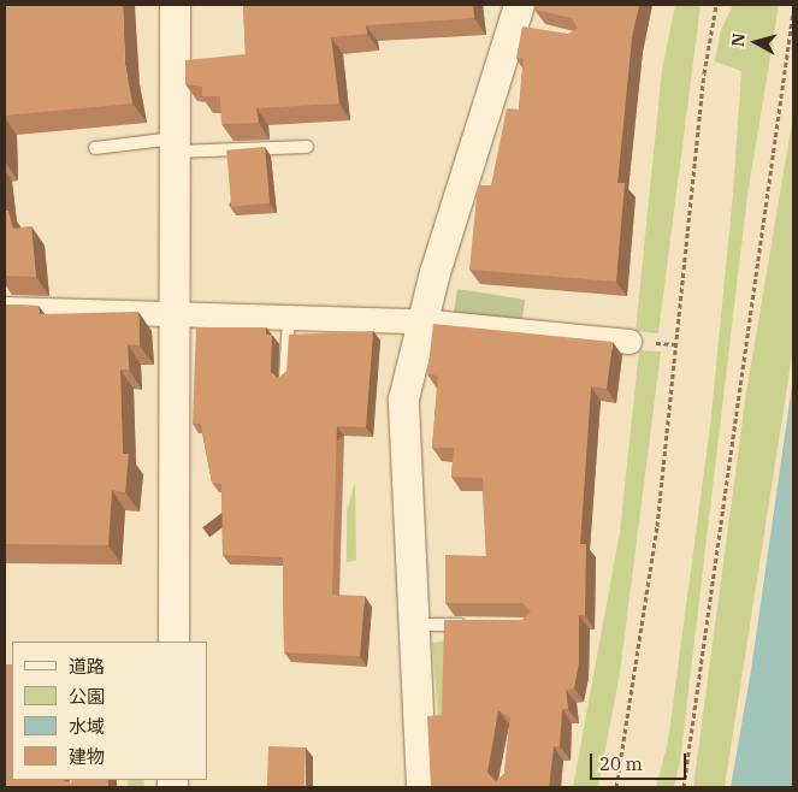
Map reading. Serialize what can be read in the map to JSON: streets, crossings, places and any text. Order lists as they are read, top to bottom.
{
  "legend": [
    "道路",
    "公園",
    "水域",
    "建物"
  ],
  "scale_bar": "20 m",
  "north": "left"
}
